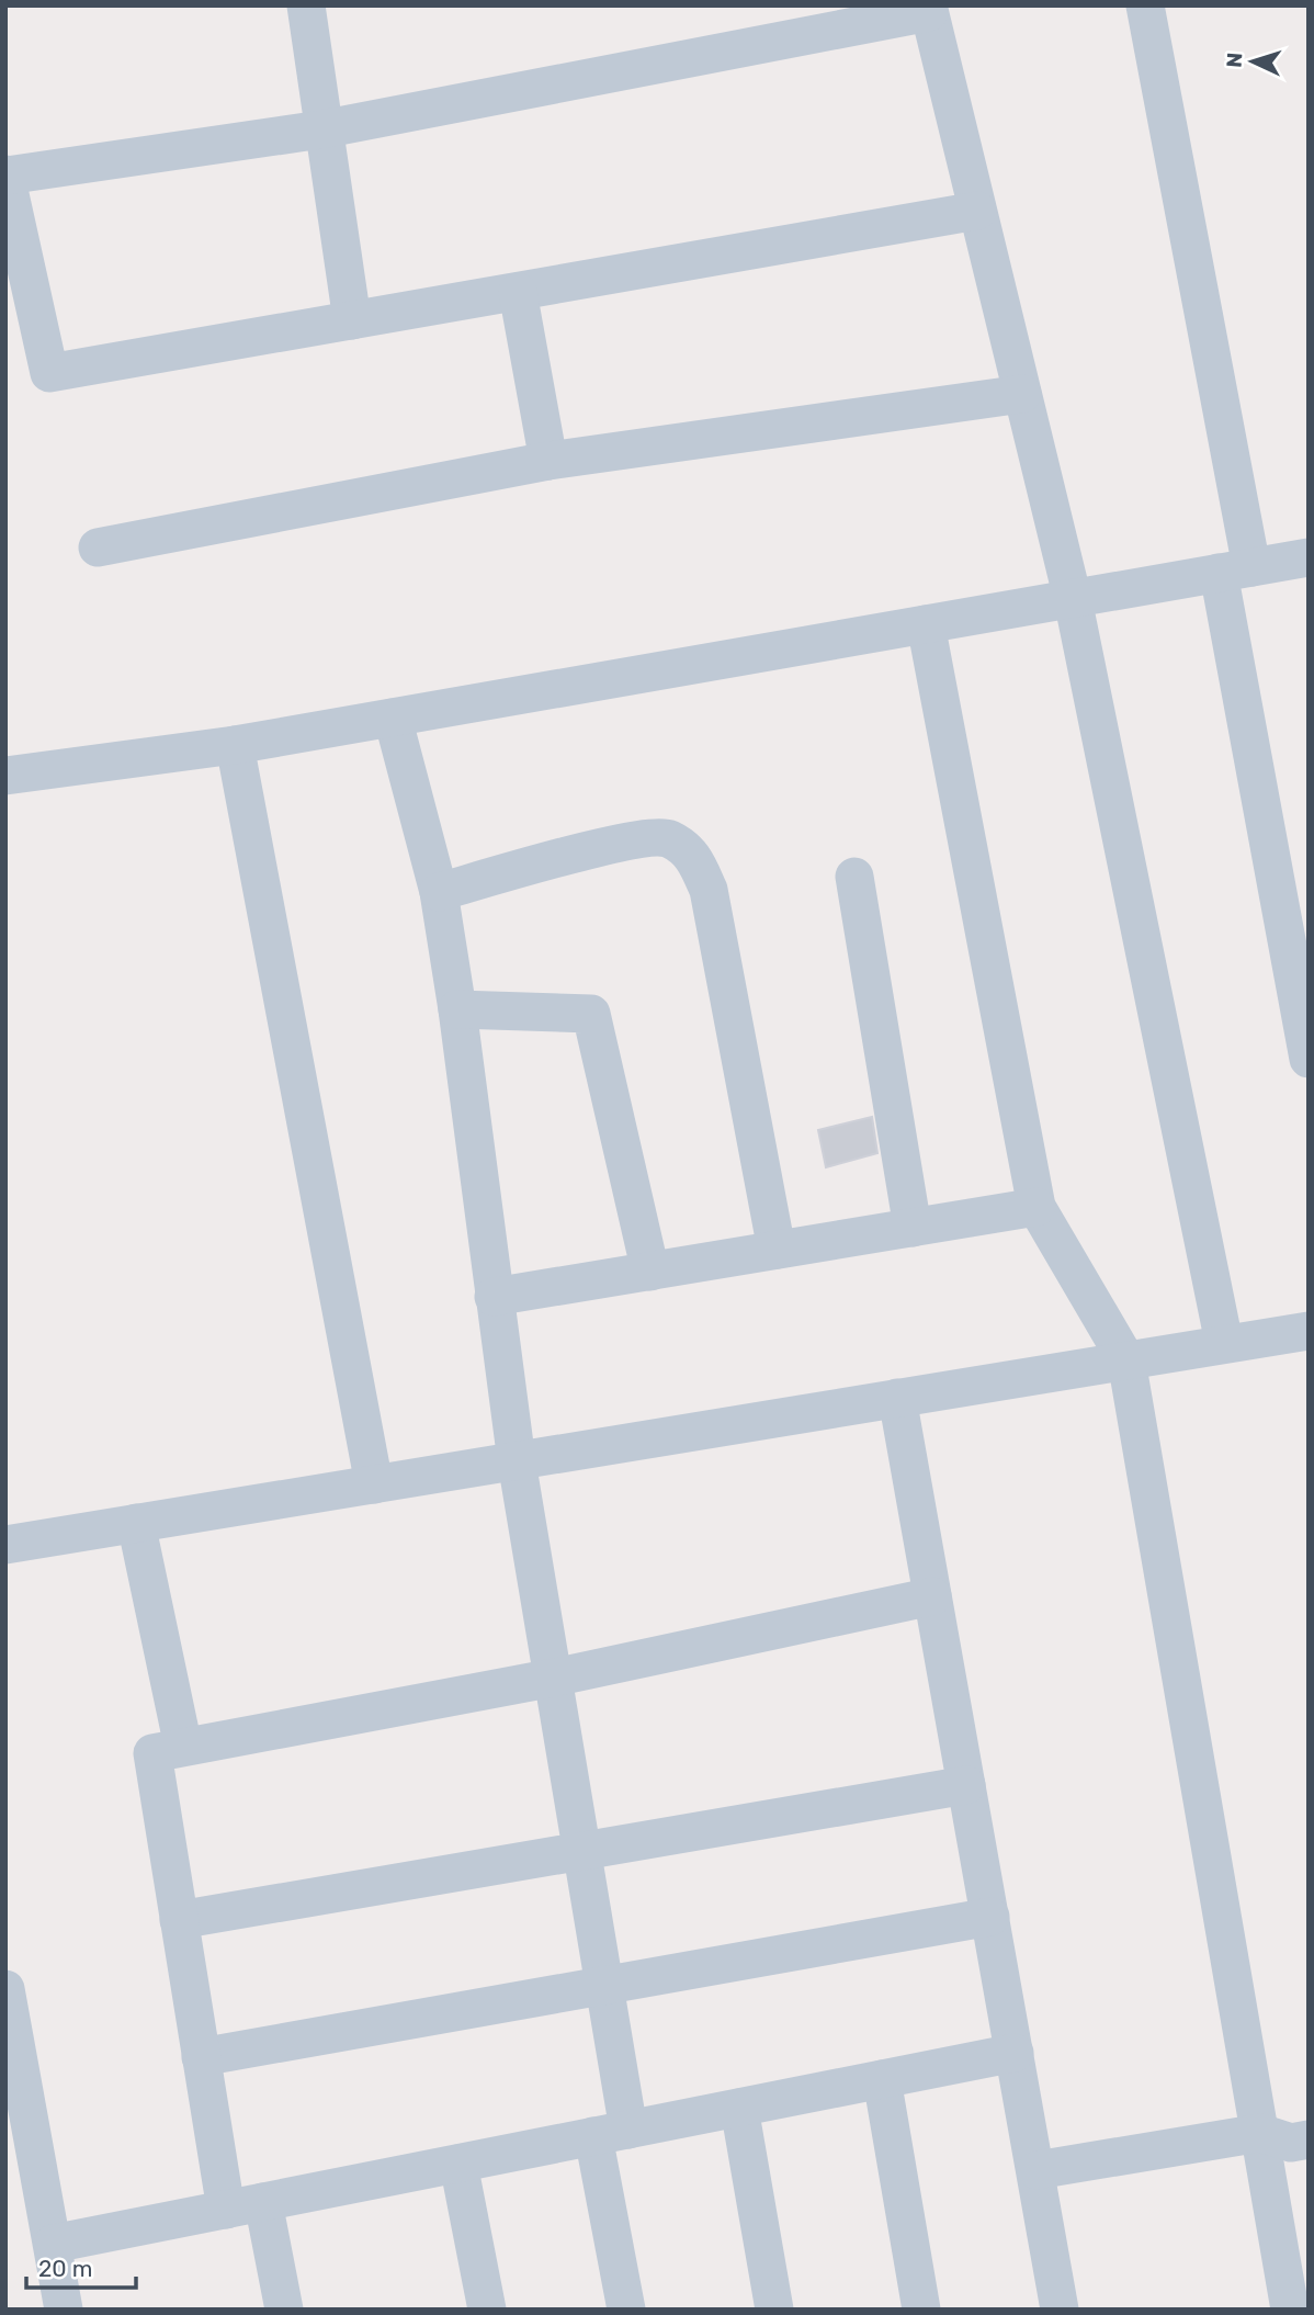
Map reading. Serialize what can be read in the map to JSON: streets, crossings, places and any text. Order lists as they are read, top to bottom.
{
  "scale_bar": "20 m",
  "north": "left"
}
